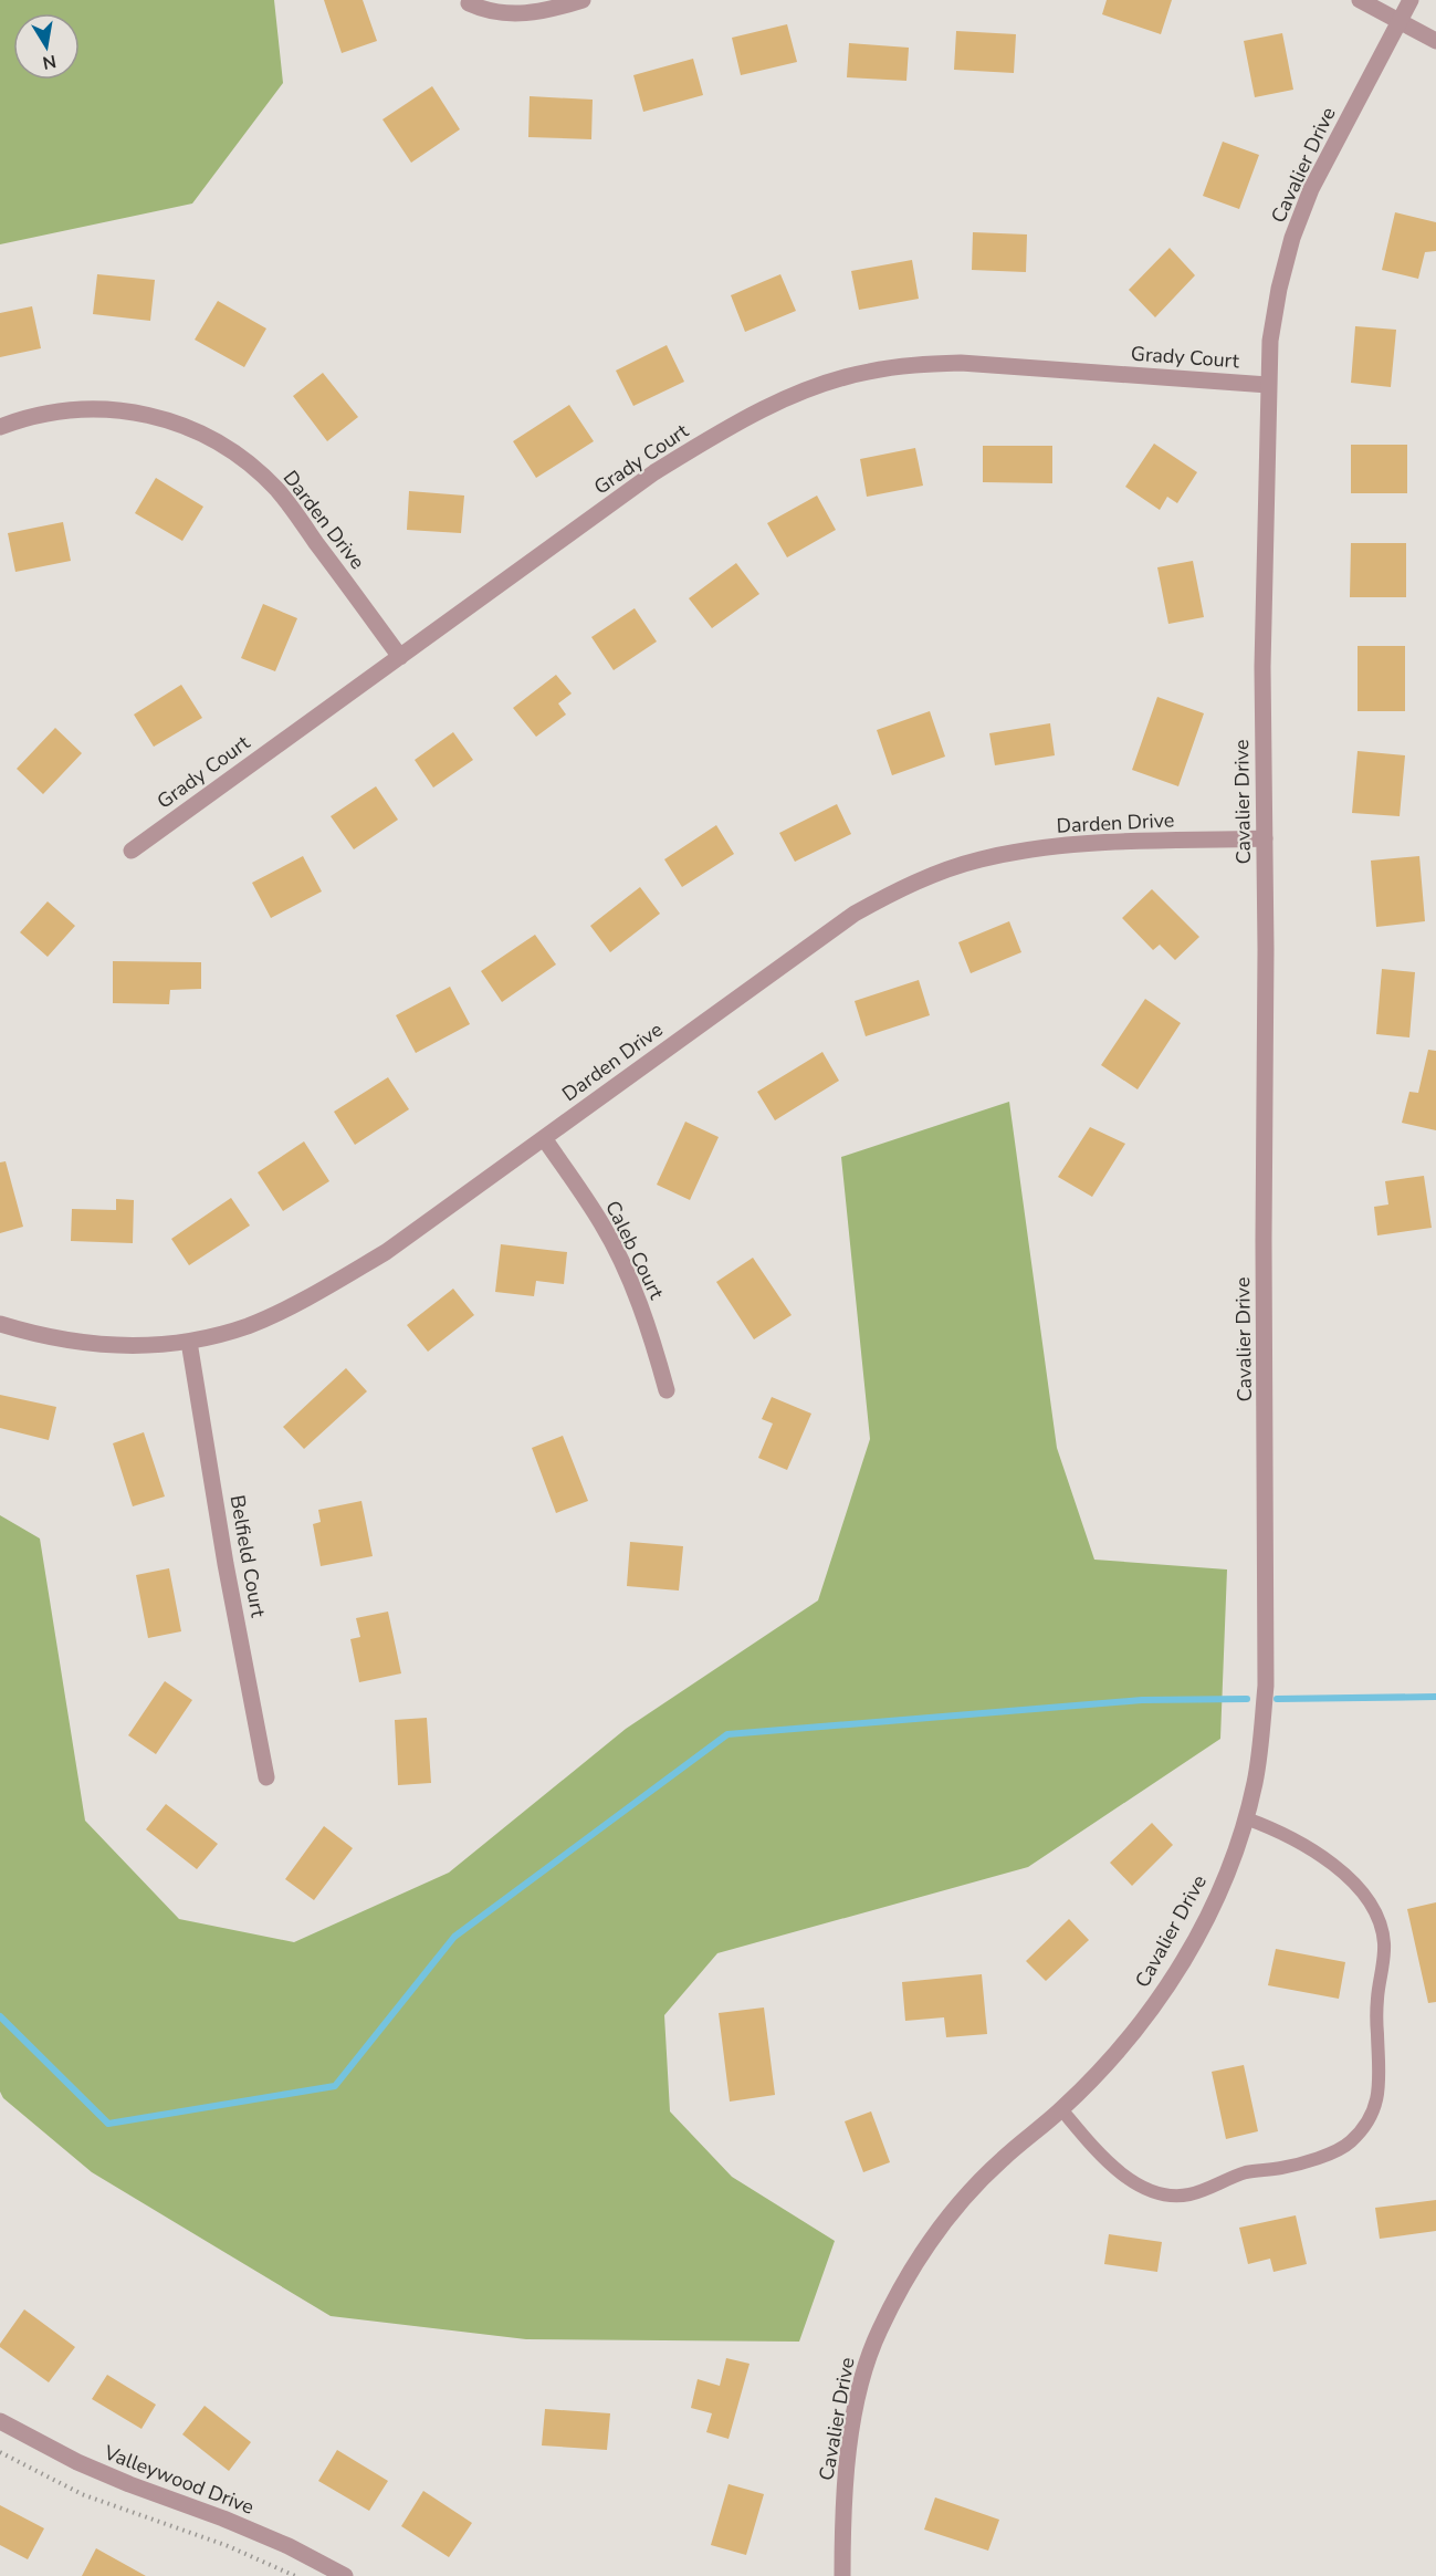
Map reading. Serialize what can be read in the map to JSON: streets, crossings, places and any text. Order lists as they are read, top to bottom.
{
  "streets": {
    "street": [
      "Cavalier Drive",
      "Grady Court",
      "Darden Drive",
      "Caleb Court",
      "Belfield Court",
      "Valleywood Drive"
    ]
  },
  "crossings": [
    ["Cavalier Drive", "Grady Court"],
    ["Cavalier Drive", "Darden Drive"],
    ["Grady Court", "Darden Drive"],
    ["Darden Drive", "Caleb Court"],
    ["Darden Drive", "Belfield Court"]
  ],
  "north": "bottom"
}
